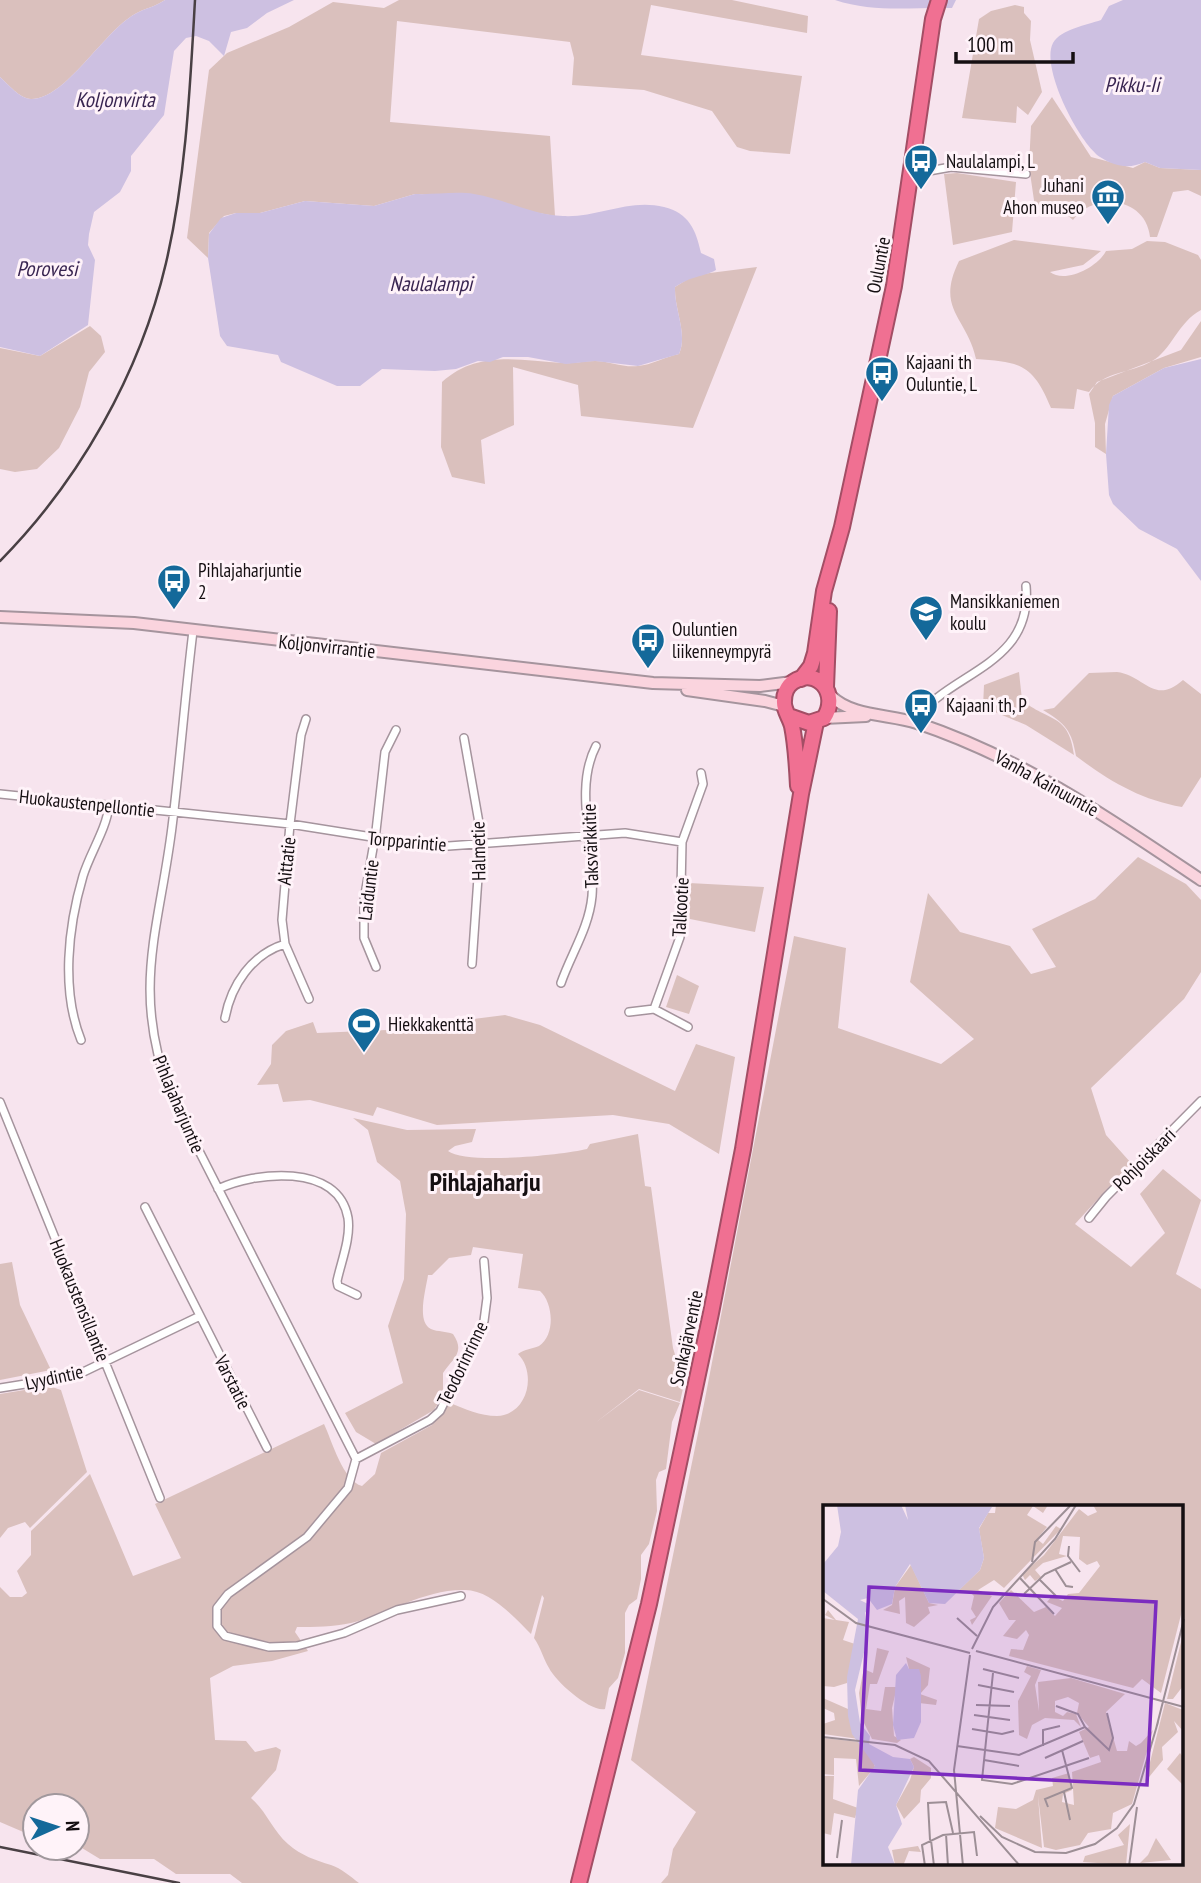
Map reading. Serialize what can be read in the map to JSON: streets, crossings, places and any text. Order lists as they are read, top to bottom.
{
  "streets": {
    "highway": ["Ouluntie", "Sonkajärventie"],
    "main road": ["Koljonvirrantie", "Vanha Kainuuntie"],
    "street": [
      "Huokaustenpellontie",
      "Torpparintie",
      "Taksvärkkitie",
      "Halmetie",
      "Aittatie",
      "Laiduntie",
      "Talkootie",
      "Pihlajaharjuntie",
      "Pohjoiskaari",
      "Huokaustensillantie",
      "Teodorinrinne",
      "Lyydintie",
      "Varstatie"
    ]
  },
  "crossings": [
    ["Ouluntie", "Koljonvirrantie"],
    ["Ouluntie", "Vanha Kainuuntie"],
    ["Ouluntie", "Sonkajärventie"],
    ["Koljonvirrantie", "Vanha Kainuuntie"],
    ["Koljonvirrantie", "Pihlajaharjuntie"],
    ["Koljonvirrantie", "Sonkajärventie"],
    ["Vanha Kainuuntie", "Sonkajärventie"],
    ["Huokaustenpellontie", "Torpparintie"],
    ["Huokaustenpellontie", "Pihlajaharjuntie"],
    ["Torpparintie", "Taksvärkkitie"],
    ["Torpparintie", "Halmetie"],
    ["Torpparintie", "Aittatie"],
    ["Torpparintie", "Laiduntie"],
    ["Torpparintie", "Talkootie"],
    ["Torpparintie", "Pihlajaharjuntie"],
    ["Pihlajaharjuntie", "Teodorinrinne"],
    ["Huokaustensillantie", "Lyydintie"]
  ],
  "districts": ["Pihlajaharju"],
  "water": [
    "Pikku-Ii",
    "Koljonvirta",
    "Porovesi",
    "Naulalampi"
  ],
  "places": {
    "bus stop": [
      "Naulalampi, L",
      "Kajaani th Ouluntie, L",
      "Pihlajaharjuntie 2",
      "Ouluntien liikenneympyrä",
      "Kajaani th, P"
    ],
    "museum": ["Juhani Ahon museo"],
    "school or university": ["Mansikkaniemen koulu"],
    "sports": ["Hiekkakenttä"]
  },
  "scale_bar": "100 m",
  "north": "right"
}
